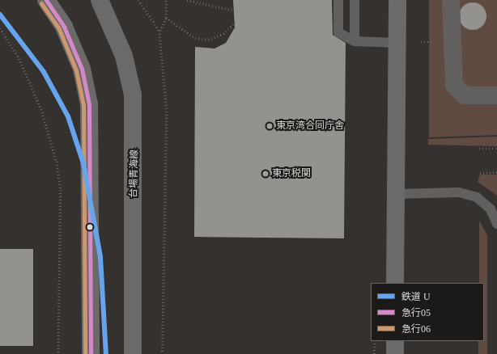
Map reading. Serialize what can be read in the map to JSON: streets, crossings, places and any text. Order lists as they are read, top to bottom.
{
  "streets": {
    "main road": ["台場青海線"]
  },
  "places": ["東京湾合同庁舎", "東京税関"],
  "lines": ["transit line 急行05", "transit line 急行06", "rail line U"],
  "legend": ["鉄道 U", "急行05", "急行06"]
}
